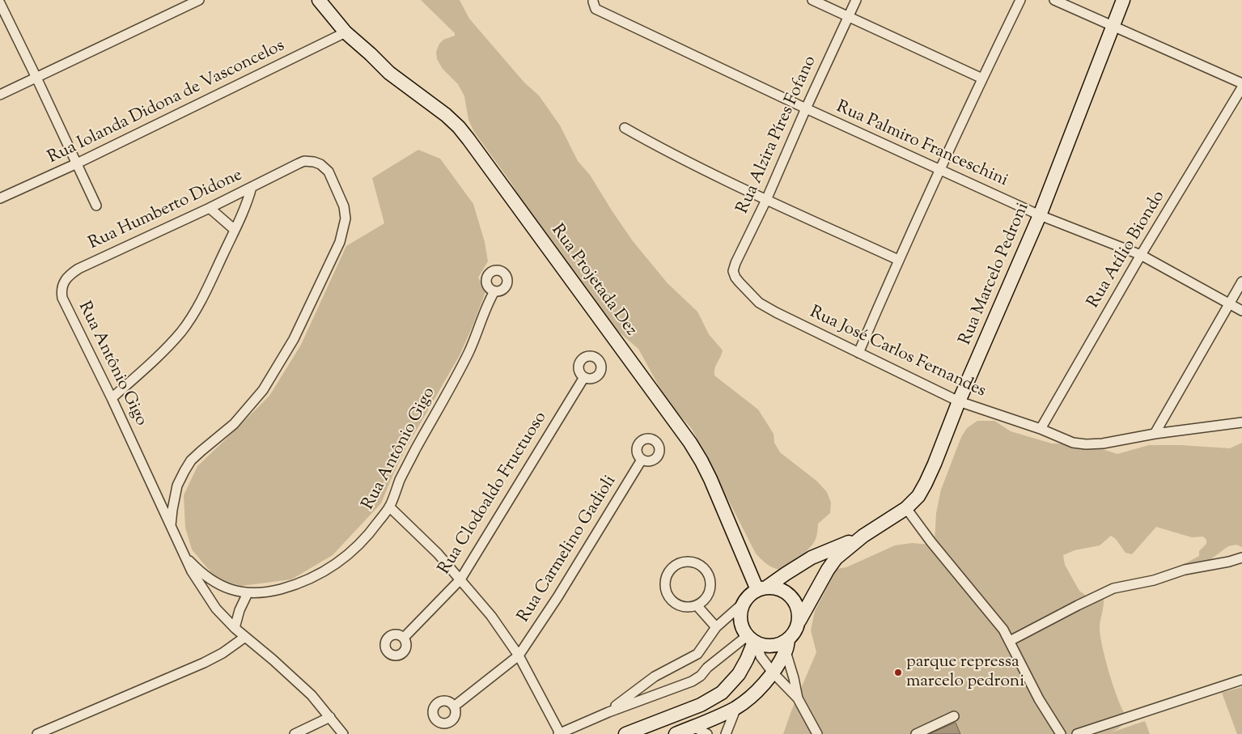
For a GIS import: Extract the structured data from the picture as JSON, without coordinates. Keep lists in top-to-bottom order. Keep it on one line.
{"streets":{"street":["Rua Iolanda Didona de Vasconcelos","Rua Alzira Píres Fofano","Rua Palmiro Franceschini","Rua Humberto Didone","Rua Atílio Biondo","Rua Marcelo Pedroni","Rua Projetada Dez","Rua José Carlos Fernandes","Rua Antônio Gigo","Rua Clodoaldo Fructuoso","Rua Carmelino Gadioli"]},"crossings":[["Rua Iolanda Didona de Vasconcelos","Rua Projetada Dez"],["Rua Alzira Píres Fofano","Rua Palmiro Franceschini"],["Rua Alzira Píres Fofano","Rua José Carlos Fernandes"],["Rua Palmiro Franceschini","Rua Atílio Biondo"],["Rua Palmiro Franceschini","Rua Marcelo Pedroni"],["Rua Humberto Didone","Rua Antônio Gigo"],["Rua Atílio Biondo","Rua José Carlos Fernandes"],["Rua Marcelo Pedroni","Rua Projetada Dez"],["Rua Marcelo Pedroni","Rua José Carlos Fernandes"]],"places":["parque repressa marcelo pedroni"]}
